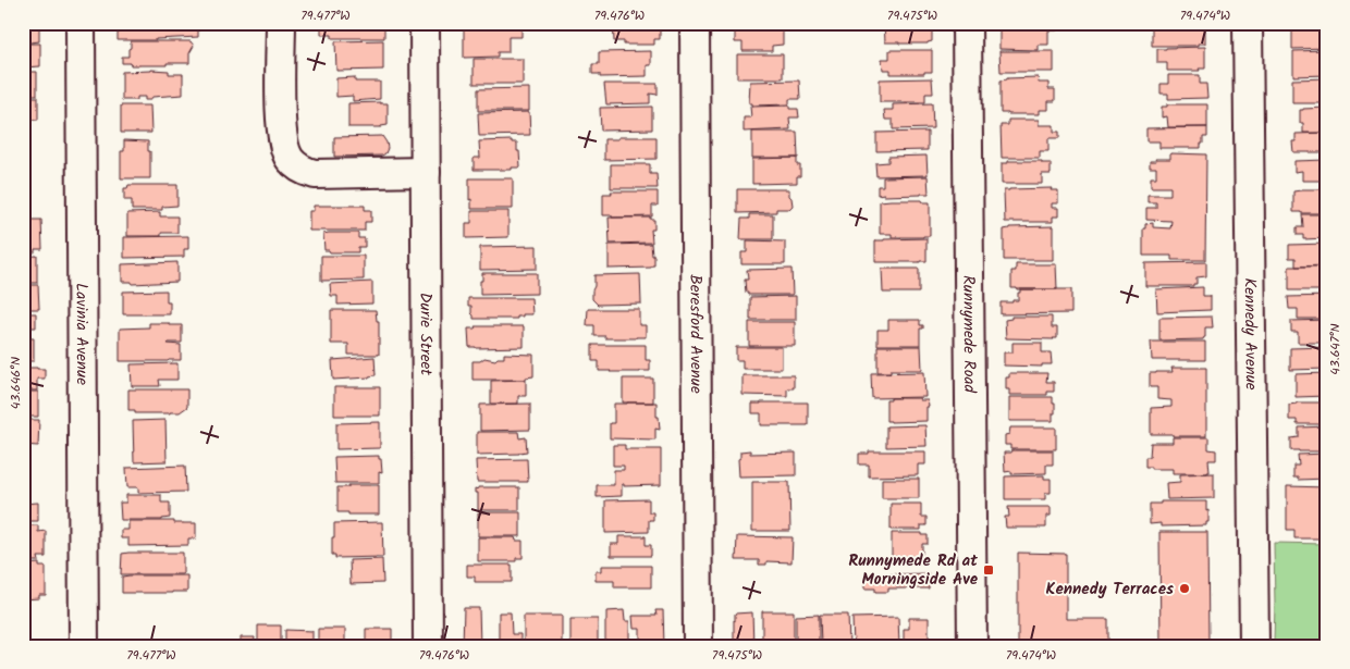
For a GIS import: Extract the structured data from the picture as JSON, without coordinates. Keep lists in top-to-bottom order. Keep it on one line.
{"streets":{"street":["Kennedy Avenue","Lavinia Avenue","Durie Street","Beresford Avenue","Runnymede Road"]},"places":{"transit":["Runnymede Rd at Morningside Ave"],"other":["Kennedy Terraces"]},"coordinates":["79.477°W","79.476°W","79.475°W","79.474°W","43.647°N","43.646°N"]}
